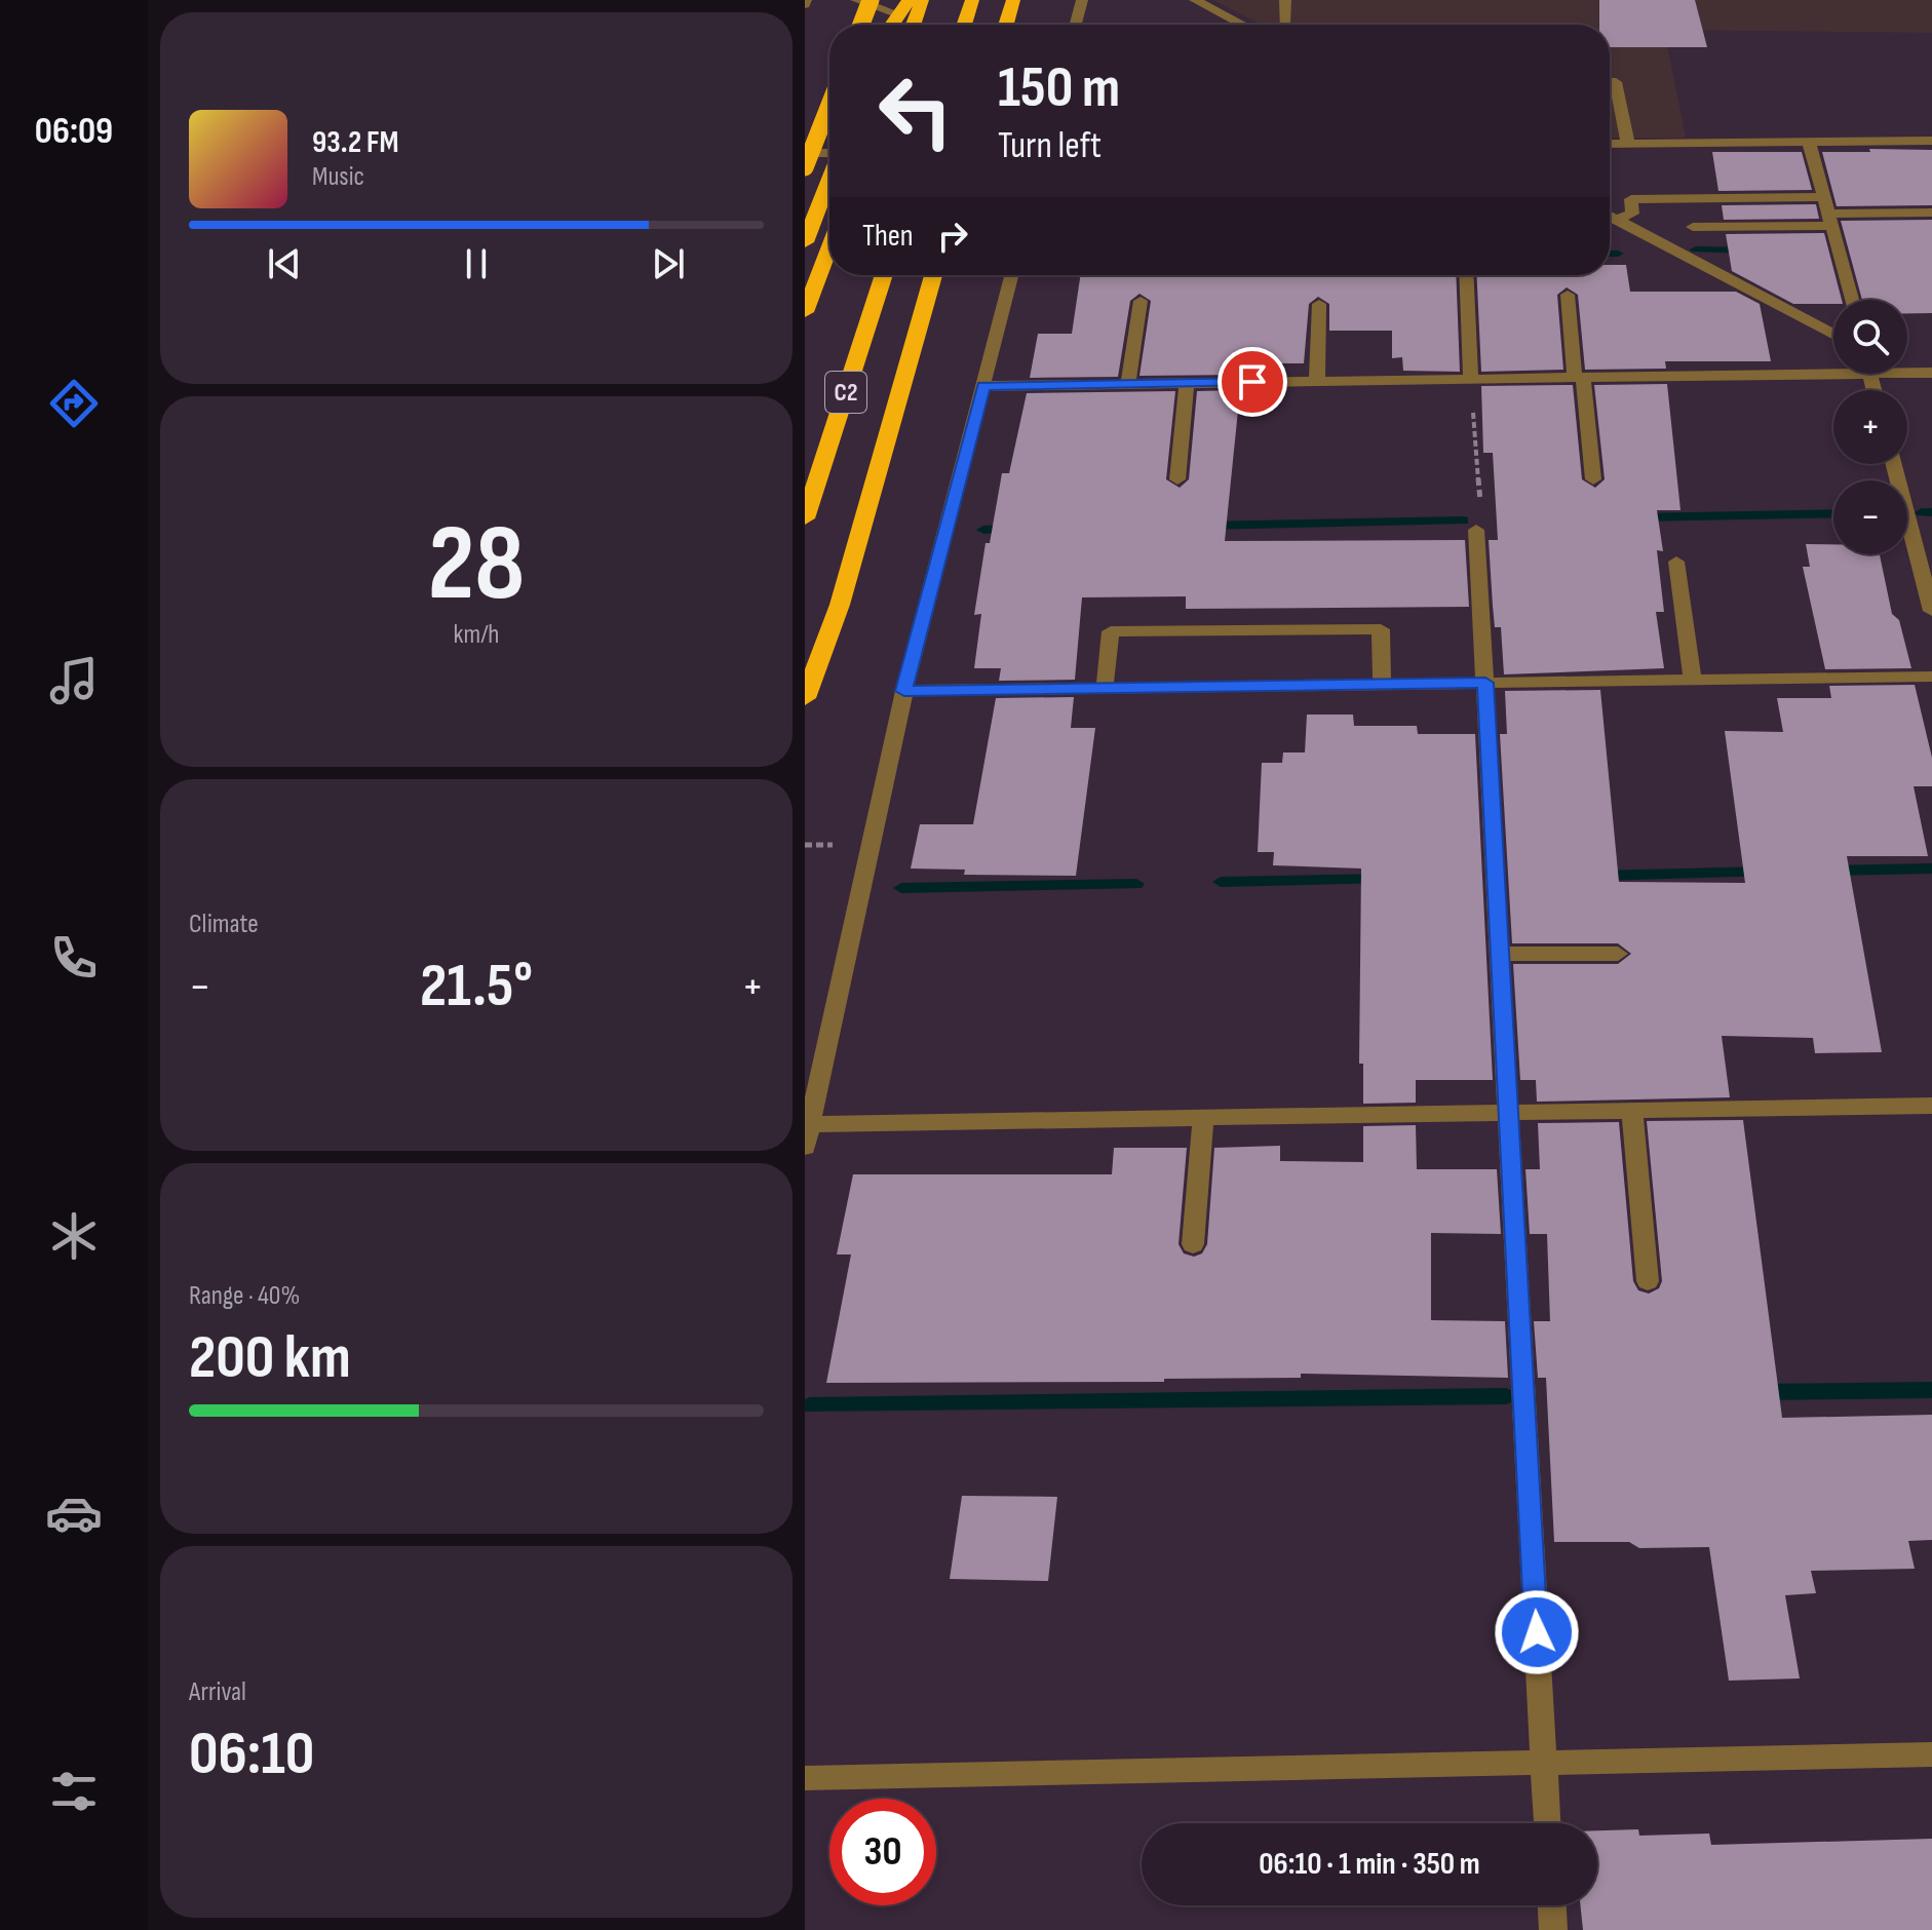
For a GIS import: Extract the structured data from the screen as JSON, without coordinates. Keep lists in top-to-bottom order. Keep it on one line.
{"streets":{"highway":["C2"]},"page":{"tabs":"06:09","turn":["150 m","Turn left"],"song":["93.2 FM","Music"],"then":"Then","map_buttons":["+","−"],"tile":[["28","km/h"],"Climate",["Range · 40%","200 km"],["Arrival","06:10"]],"heat":["−","21.5°","+"],"limit":"30","trip":"06:10 · 1 min · 350 m"}}
